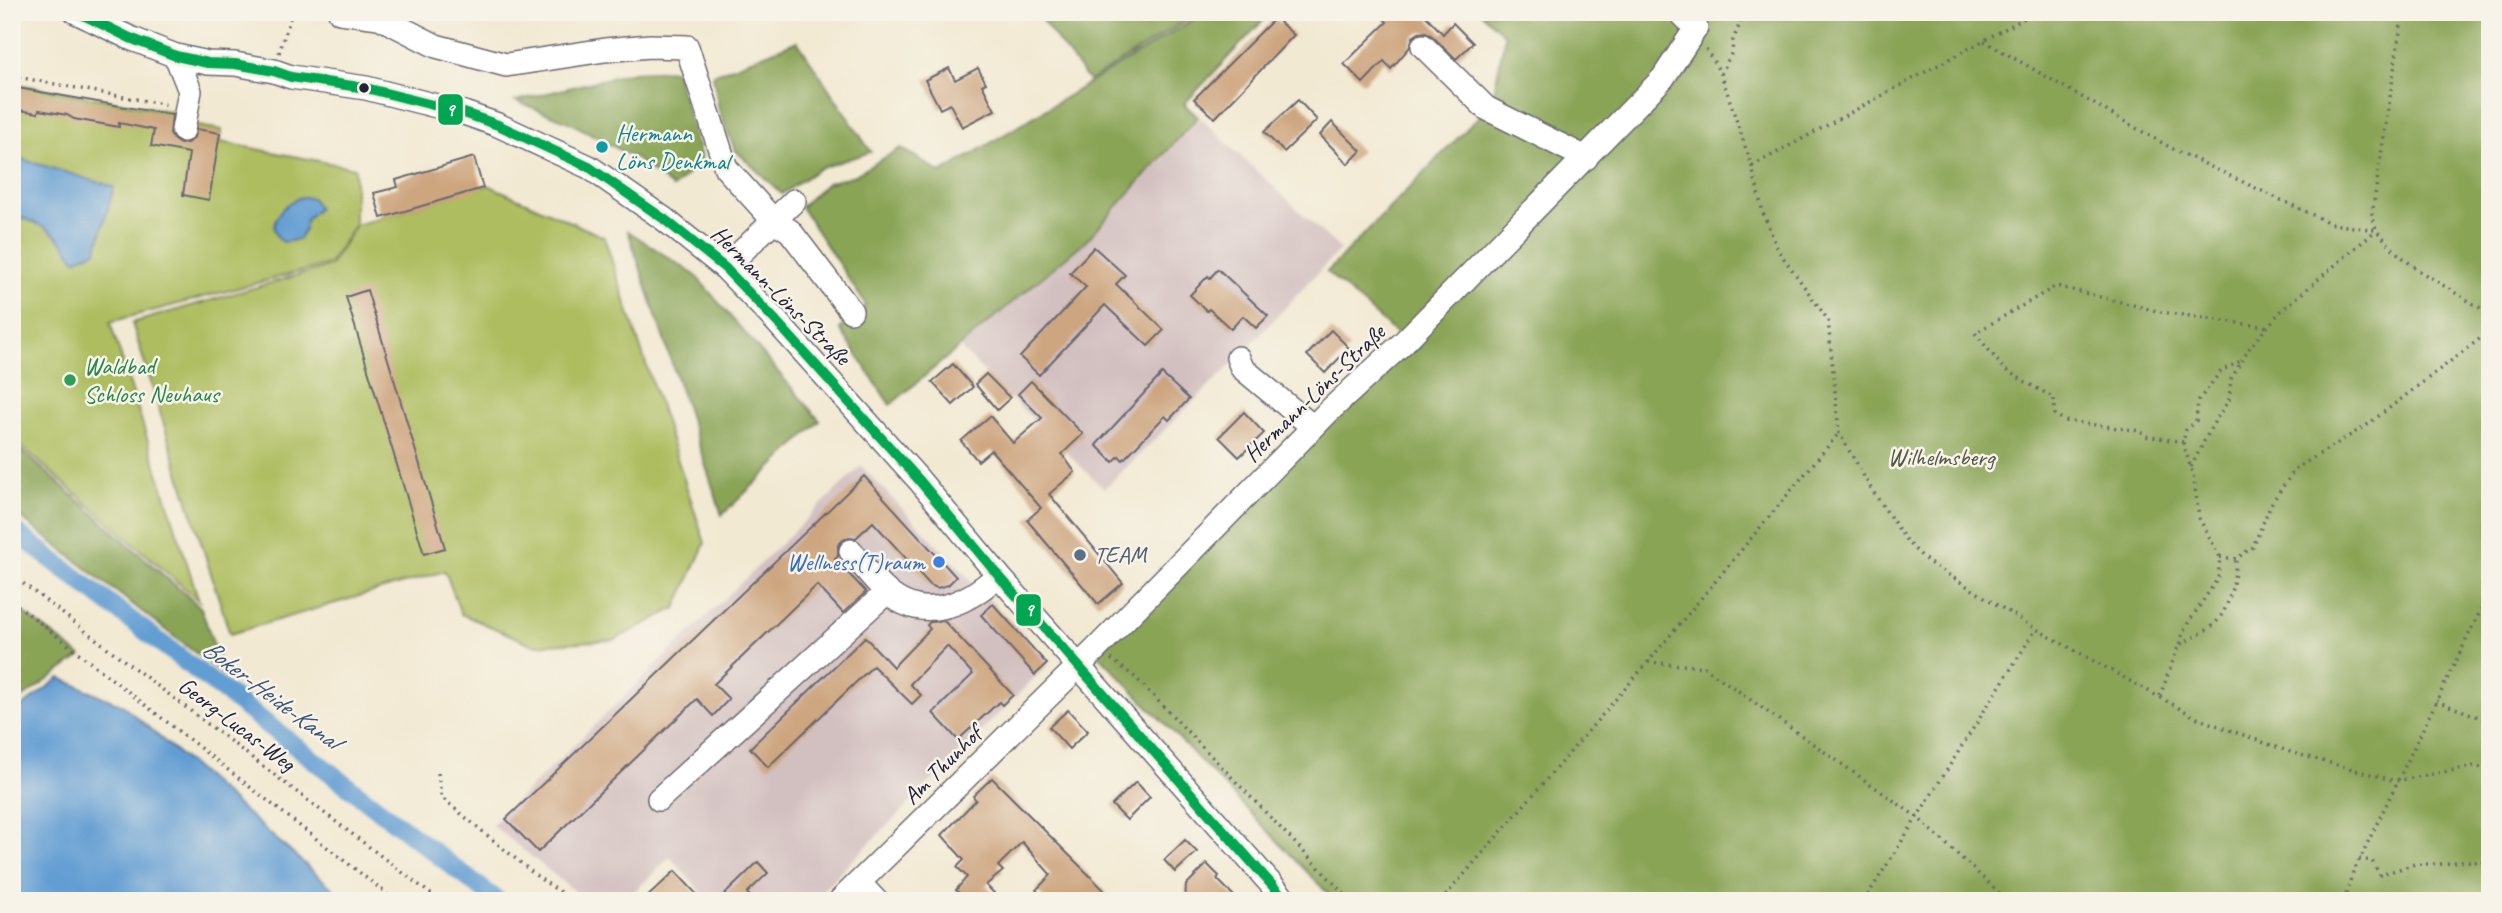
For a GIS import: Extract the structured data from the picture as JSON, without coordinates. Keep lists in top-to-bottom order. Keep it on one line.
{"streets":{"street":["Hermann-Löns-Straße","Am Thunhof"],"path":["Georg-Lucas-Weg"]},"crossings":[["Hermann-Löns-Straße","Am Thunhof"]],"water":["Boker-Heide-Kanal"],"parks":["Wilhelmsberg"],"places":["Hermann Löns Denkmal","Waldbad Schloss Neuhaus","TEAM","Wellness(T)raum"],"lines":["transit line 9"]}
